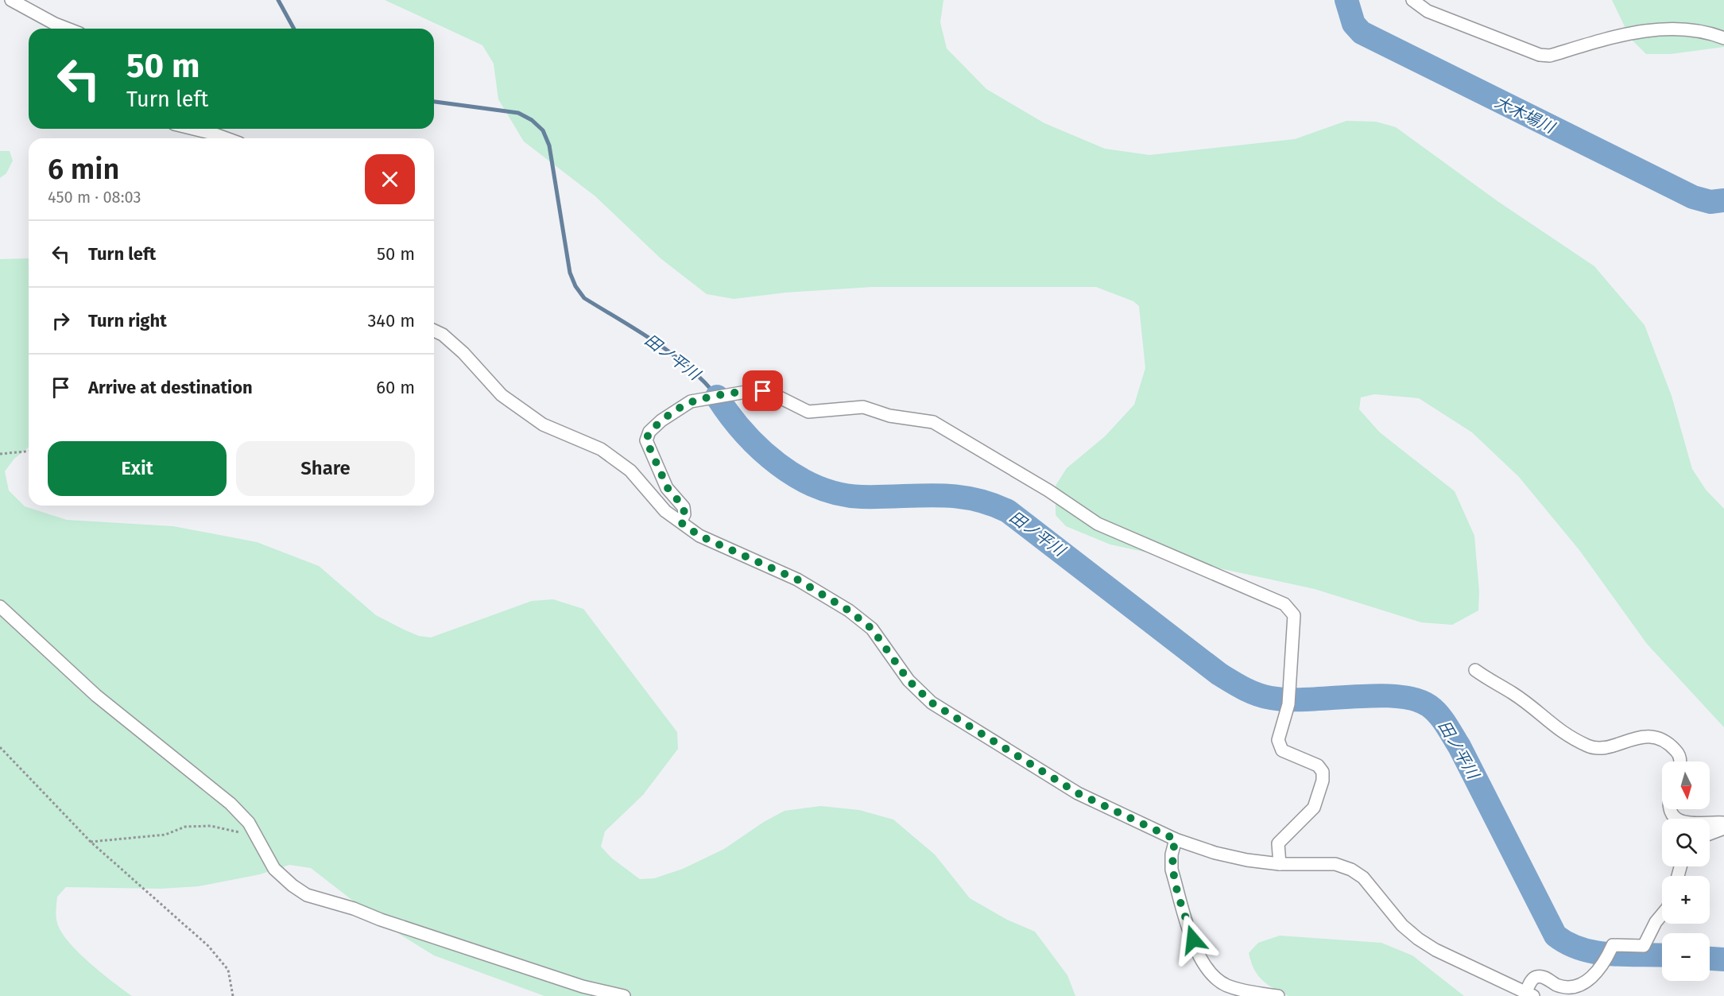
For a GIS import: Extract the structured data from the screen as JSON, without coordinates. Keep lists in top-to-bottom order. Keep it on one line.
{"water":["大木場川","田ノ平川"],"north":"bottom","page":{"turn":["50 m","Turn left"],"heading":["6 min","450 m · 08:03"],"list":[{"name":"Turn left","value":"50 m"},{"name":"Turn right","value":"340 m"},{"name":"Arrive at destination","value":"60 m"}],"buttons":["Exit","Share"],"map_buttons":["+","−"]}}
